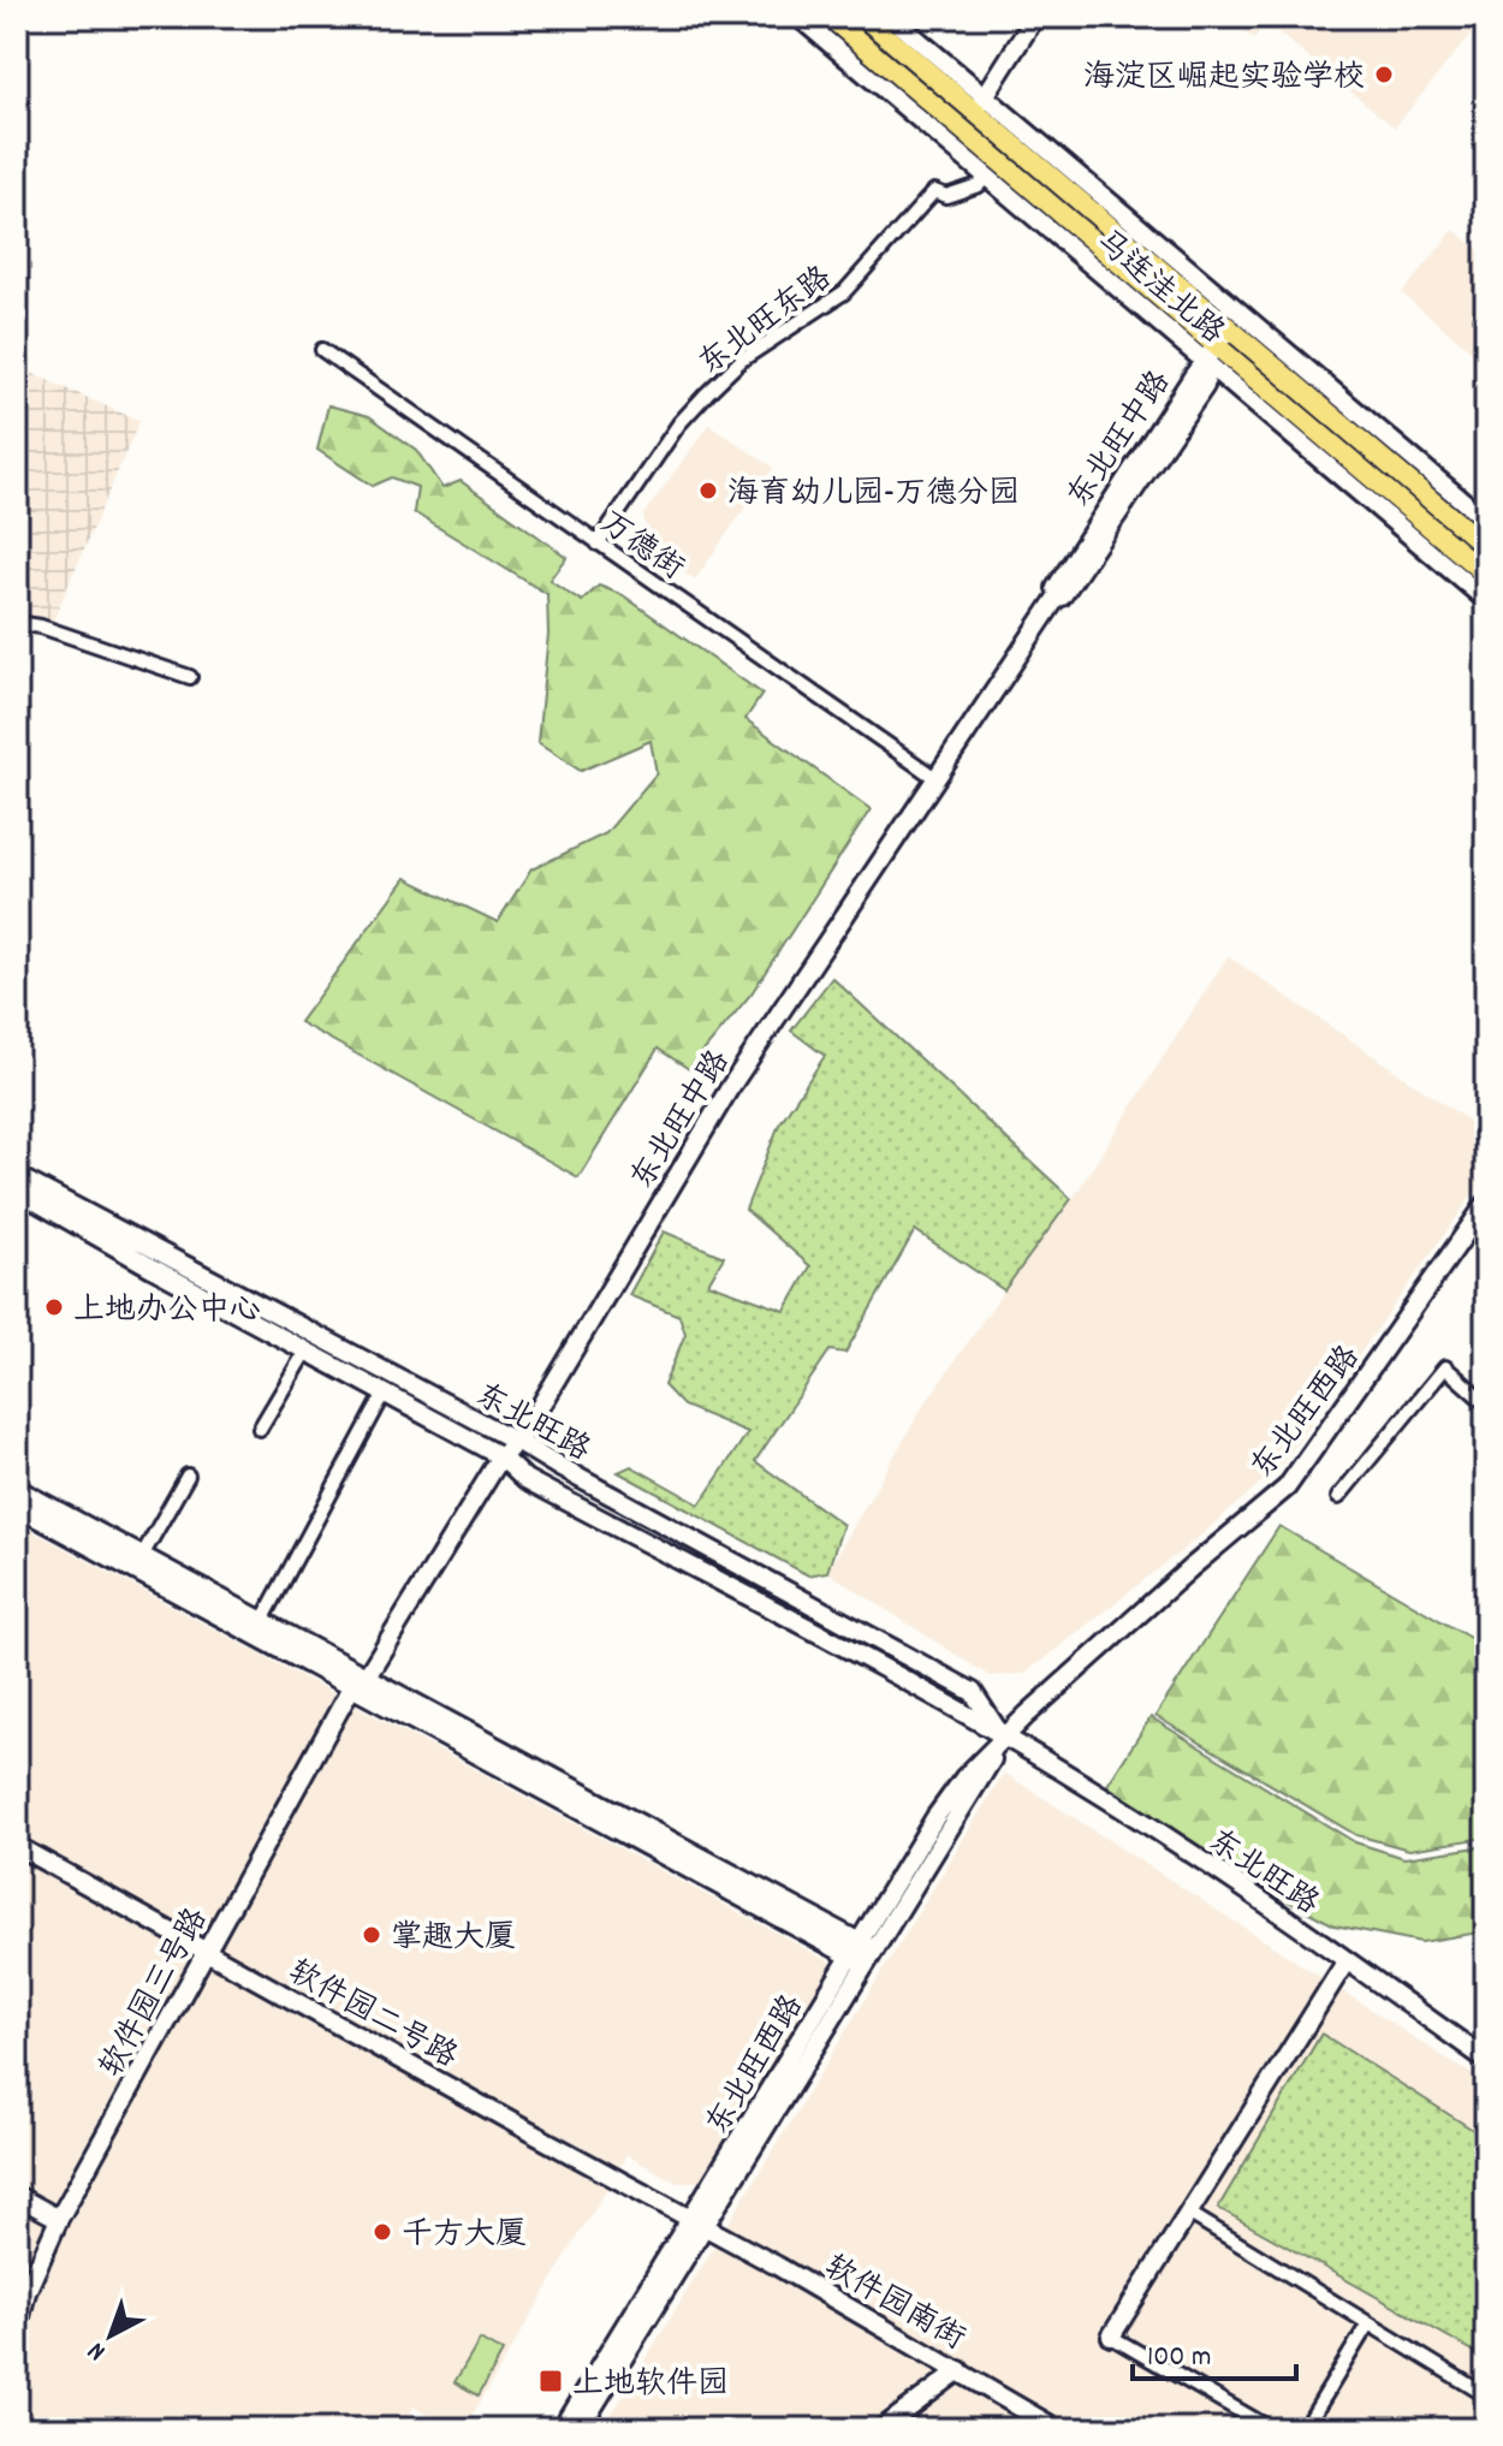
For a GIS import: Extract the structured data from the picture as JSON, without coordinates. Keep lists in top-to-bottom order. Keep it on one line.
{"streets":{"main road":["马连洼北路"],"street":["东北旺东路","东北旺中路","万德街","东北旺西路","东北旺路","软件园三号路","软件园二号路","软件园南街"]},"crossings":[["马连洼北路","东北旺东路"],["马连洼北路","东北旺中路"],["东北旺东路","万德街"],["东北旺中路","万德街"],["东北旺中路","东北旺路"],["东北旺中路","软件园三号路"],["东北旺西路","东北旺路"],["东北旺西路","软件园二号路"],["东北旺西路","软件园南街"],["软件园三号路","软件园二号路"],["软件园二号路","软件园南街"]],"places":{"other":["海淀区崛起实验学校","海育幼儿园-万德分园","上地办公中心","掌趣大厦","千方大厦"],"transit":["上地软件园"]},"scale_bar":"100 m","north":"bottom left"}
